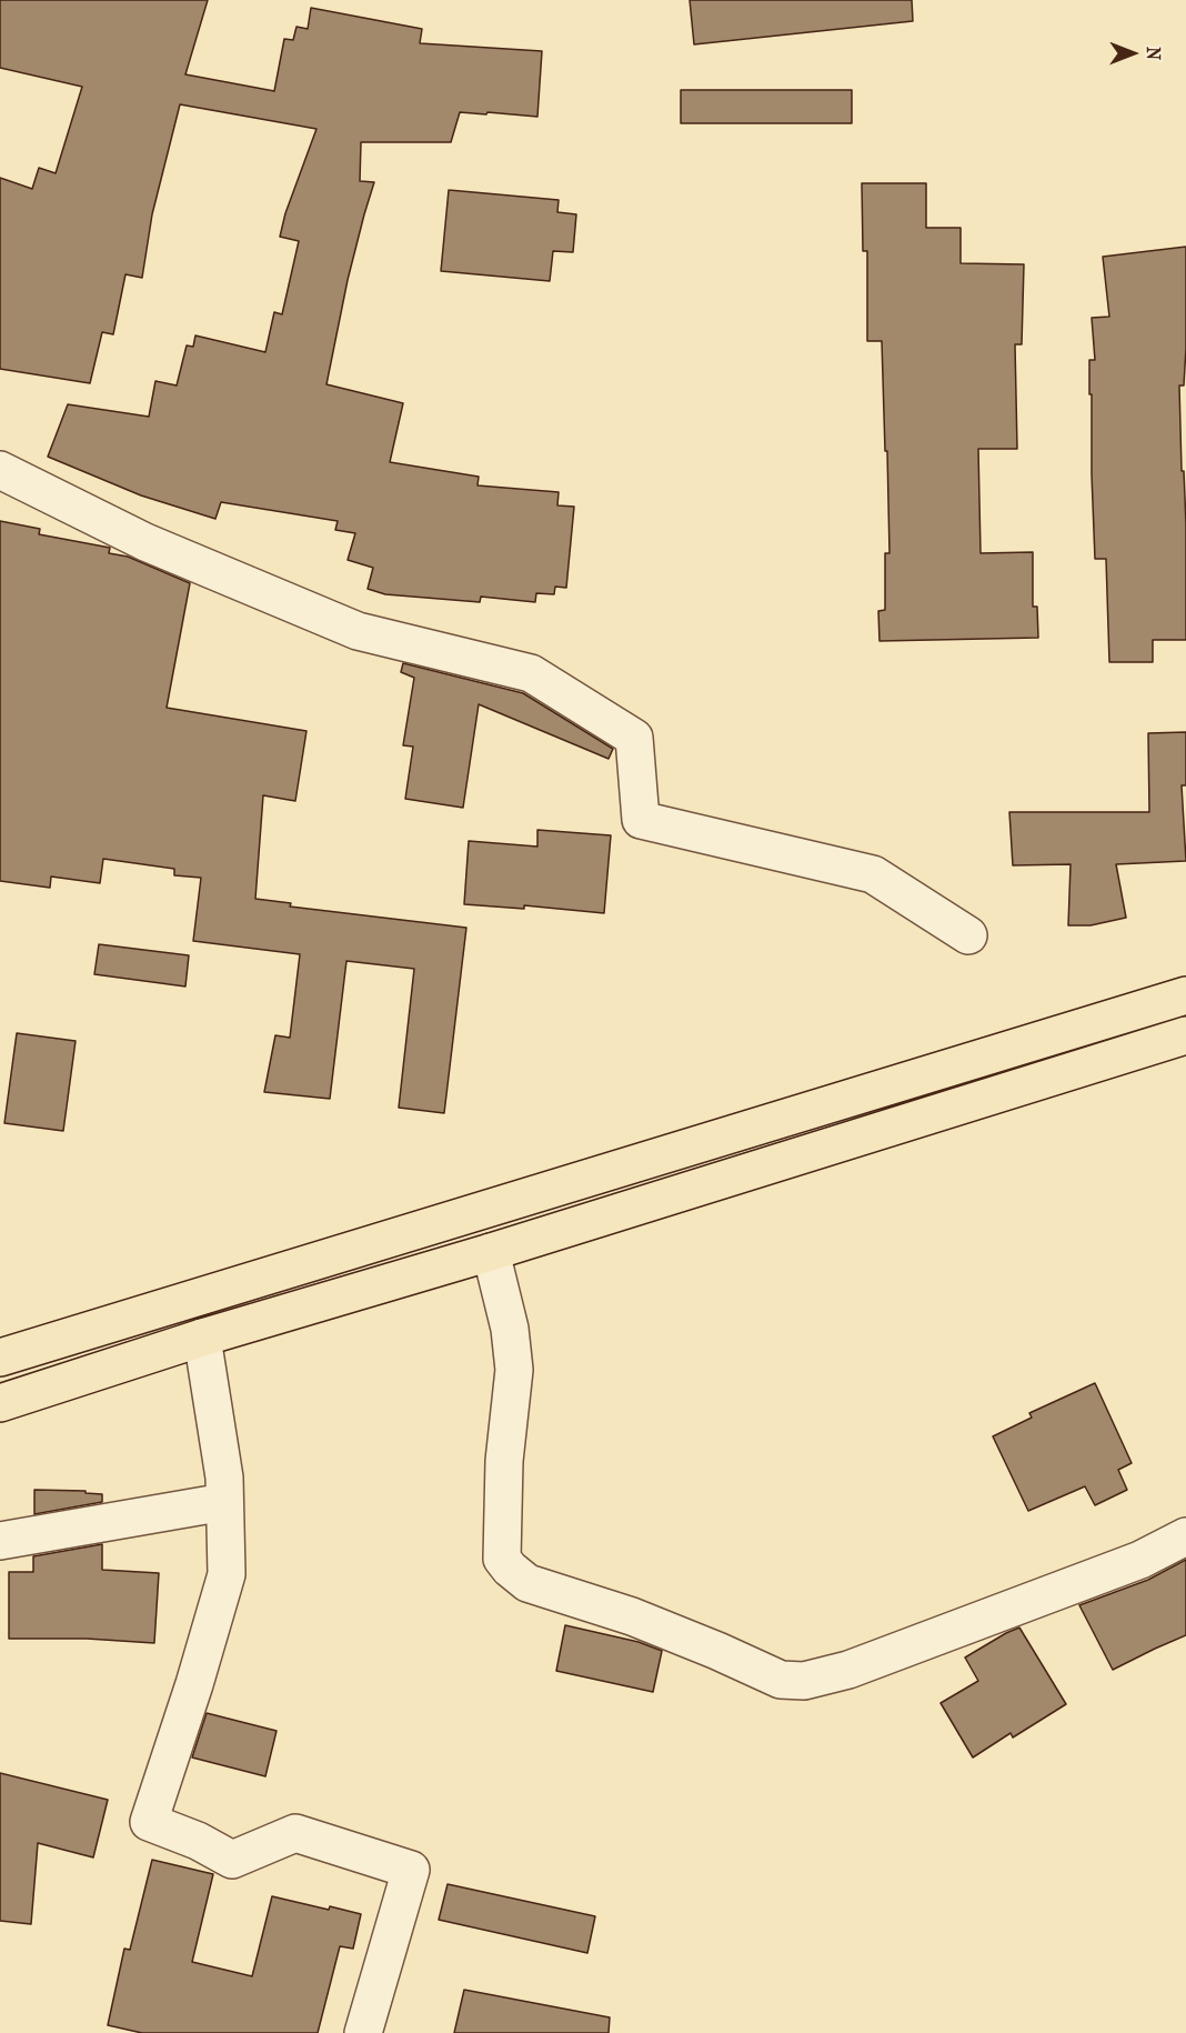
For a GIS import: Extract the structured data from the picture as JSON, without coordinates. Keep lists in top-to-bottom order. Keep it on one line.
{"north":"right"}
